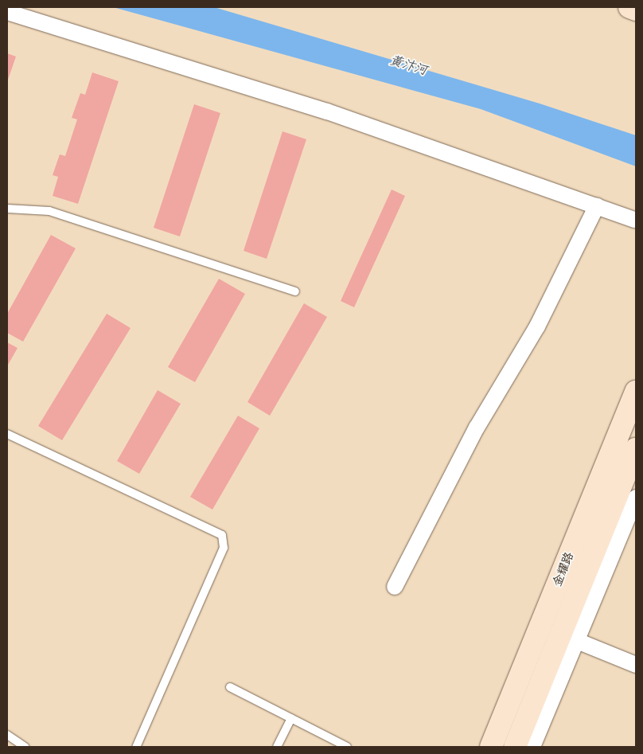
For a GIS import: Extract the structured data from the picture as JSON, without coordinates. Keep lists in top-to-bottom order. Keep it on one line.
{"streets":{"main road":["金耀路"]},"water":["黄汴河"]}
